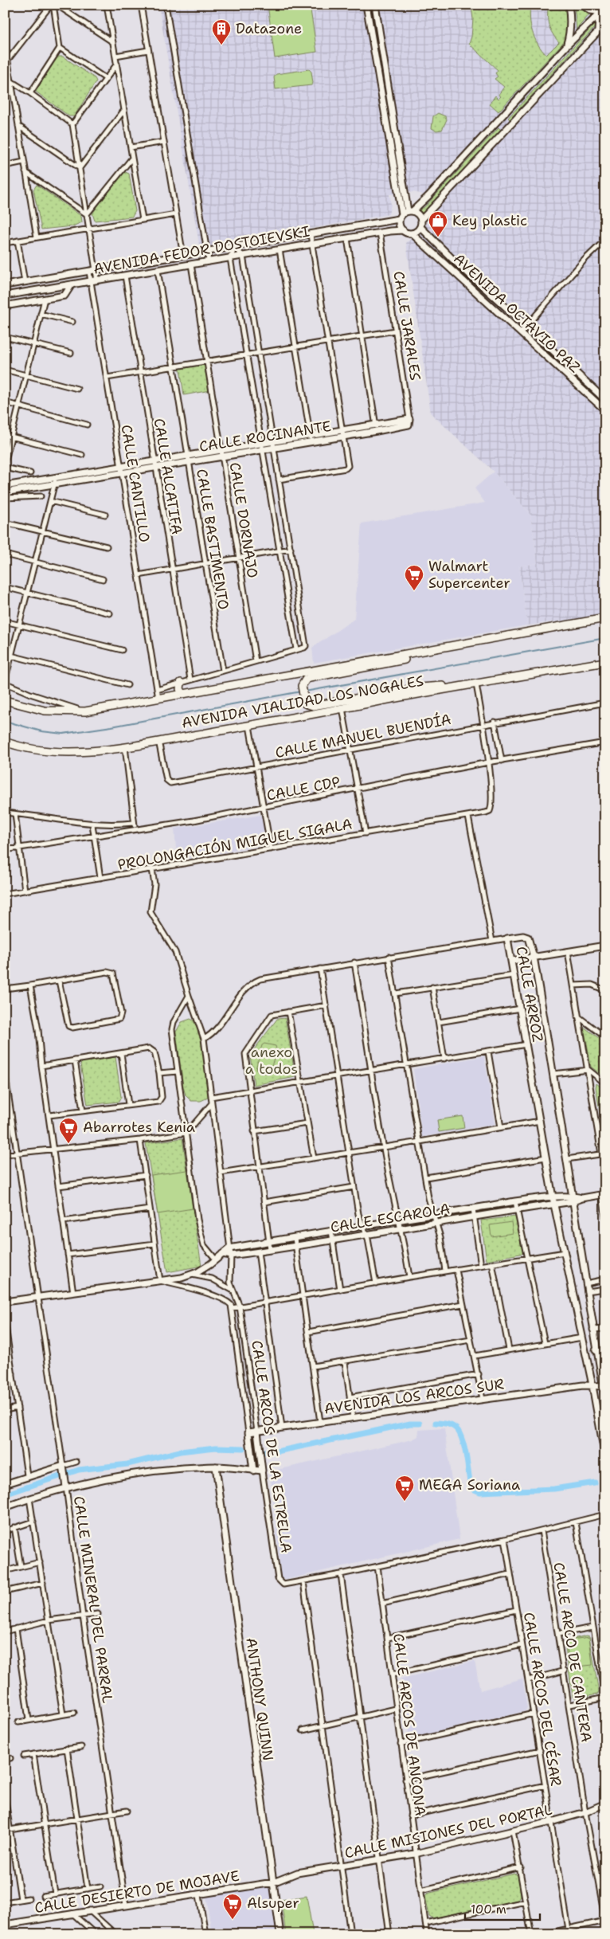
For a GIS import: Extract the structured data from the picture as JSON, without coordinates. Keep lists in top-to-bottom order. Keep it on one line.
{"streets":{"highway":["AVENIDA VIALIDAD LOS NOGALES"],"street":["AVENIDA FEDOR DOSTOIEVSKI","AVENIDA OCTAVIO PAZ","CALLE JARALES","CALLE ROCINANTE","CALLE ALCATIFA","CALLE CANTILLO","CALLE DORNAJO","CALLE BASTIMENTO","CALLE MANUEL BUENDÍA","CALLE CDP","PROLONGACIÓN MIGUEL SIGALA","CALLE ARROZ","CALLE ESCAROLA","AVENIDA LOS ARCOS SUR","CALLE ARCOS DE LA ESTRELLA","CALLE MINERAL DEL PARRAL","CALLE ARCO DE CANTERA","ANTHONY QUINN","CALLE ARCOS DEL CÉSAR","CALLE ARCOS DE ANCONA","CALLE MISIONES DEL PORTAL","CALLE DESIERTO DE MOJAVE"]},"crossings":[["AVENIDA FEDOR DOSTOIEVSKI","AVENIDA OCTAVIO PAZ"],["AVENIDA FEDOR DOSTOIEVSKI","CALLE JARALES"],["AVENIDA FEDOR DOSTOIEVSKI","CALLE ALCATIFA"],["AVENIDA FEDOR DOSTOIEVSKI","CALLE CANTILLO"],["AVENIDA FEDOR DOSTOIEVSKI","CALLE DORNAJO"],["AVENIDA FEDOR DOSTOIEVSKI","CALLE BASTIMENTO"],["CALLE JARALES","CALLE ROCINANTE"],["CALLE ROCINANTE","CALLE ALCATIFA"],["CALLE ROCINANTE","CALLE CANTILLO"],["CALLE ROCINANTE","CALLE DORNAJO"],["CALLE ROCINANTE","CALLE BASTIMENTO"],["CALLE CANTILLO","AVENIDA VIALIDAD LOS NOGALES"],["AVENIDA VIALIDAD LOS NOGALES","CALLE MANUEL BUENDÍA"],["CALLE CDP","PROLONGACIÓN MIGUEL SIGALA"],["PROLONGACIÓN MIGUEL SIGALA","CALLE ARCOS DE LA ESTRELLA"],["CALLE ARROZ","CALLE ESCAROLA"],["CALLE ARROZ","AVENIDA LOS ARCOS SUR"],["CALLE ESCAROLA","CALLE ARCOS DE LA ESTRELLA"],["AVENIDA LOS ARCOS SUR","CALLE ARCOS DE LA ESTRELLA"],["CALLE MINERAL DEL PARRAL","CALLE DESIERTO DE MOJAVE"],["CALLE ARCO DE CANTERA","CALLE MISIONES DEL PORTAL"],["ANTHONY QUINN","CALLE MISIONES DEL PORTAL"],["ANTHONY QUINN","CALLE DESIERTO DE MOJAVE"],["CALLE ARCOS DEL CÉSAR","CALLE MISIONES DEL PORTAL"],["CALLE ARCOS DE ANCONA","CALLE MISIONES DEL PORTAL"],["CALLE MISIONES DEL PORTAL","CALLE DESIERTO DE MOJAVE"]],"parks":["anexo a todos"],"places":{"building":["Datazone"],"shop":["Key plastic"],"supermarket":["Walmart Supercenter","Abarrotes Kenia","MEGA Soriana","Alsuper"]},"scale_bar":"100 m"}
